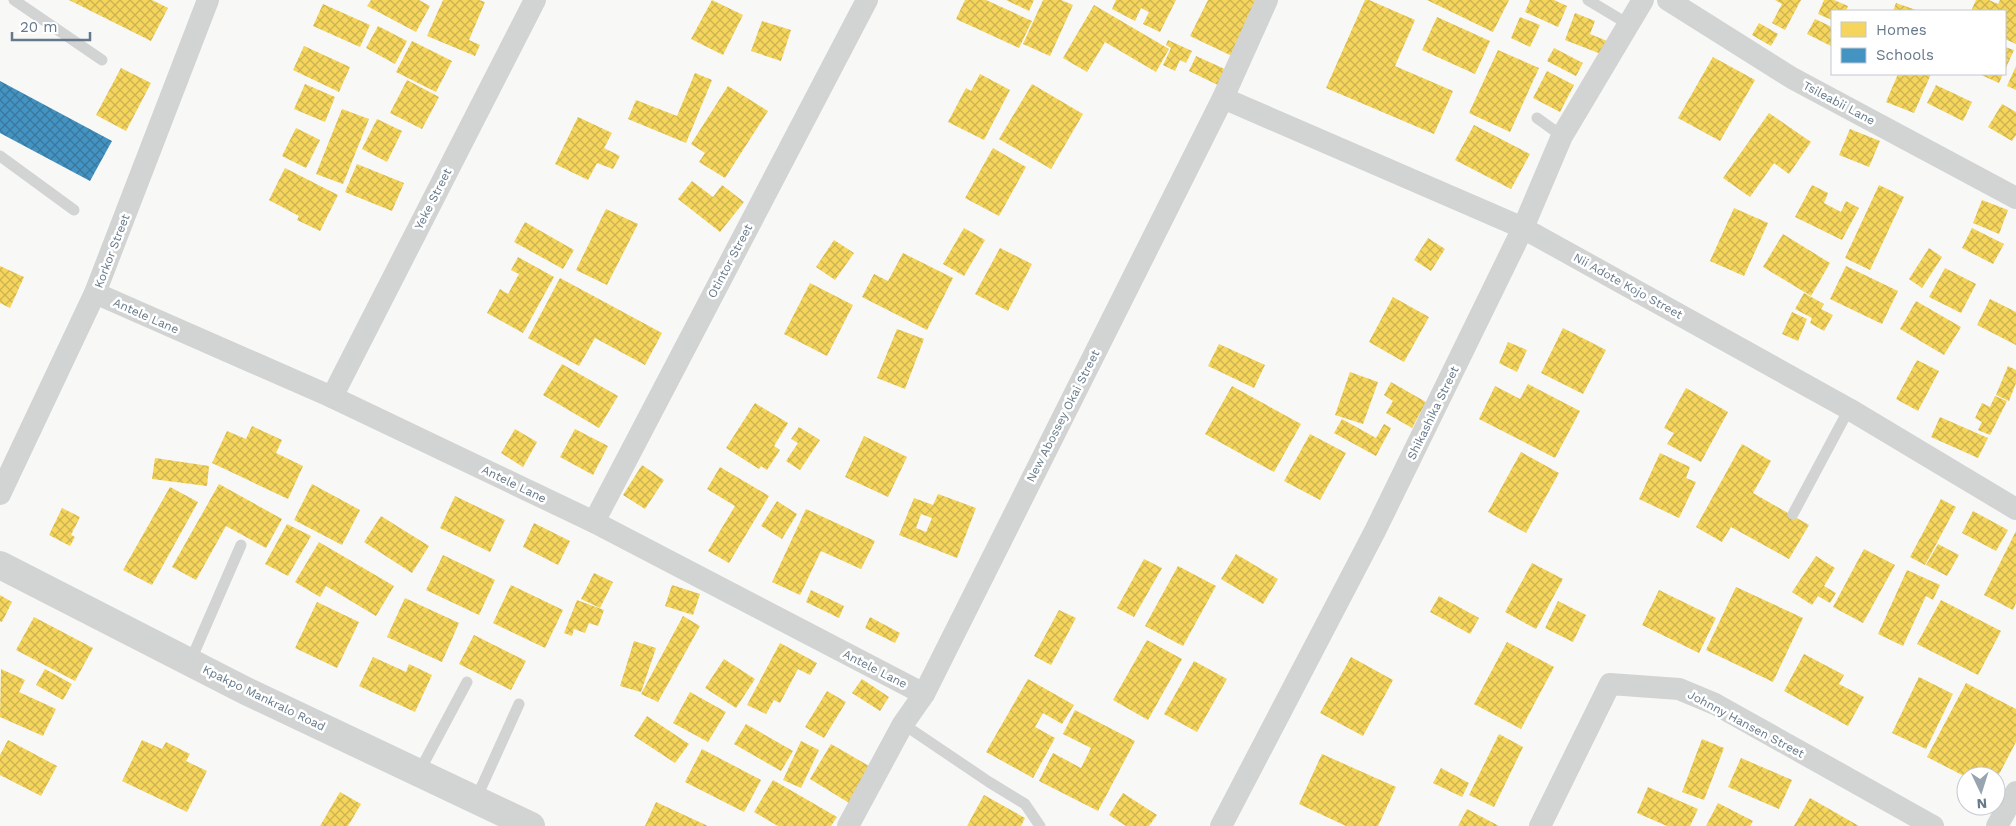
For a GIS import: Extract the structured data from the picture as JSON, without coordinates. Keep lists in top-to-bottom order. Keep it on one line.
{"streets":{"street":["Tsileabii Lane","Yeke Street","Korkor Street","Otintor Street","Nii Adote Kojo Street","Antele Lane","Shikashika Street","New Abossey Okai Street","Kpakpo Mankralo Road","Johnny Hansen Street"]},"crossings":[["Yeke Street","Antele Lane"],["Korkor Street","Antele Lane"],["Otintor Street","Antele Lane"],["Nii Adote Kojo Street","Shikashika Street"],["Nii Adote Kojo Street","New Abossey Okai Street"],["Antele Lane","New Abossey Okai Street"]],"legend":["Homes","Schools"],"scale_bar":"20 m","north":"bottom"}
